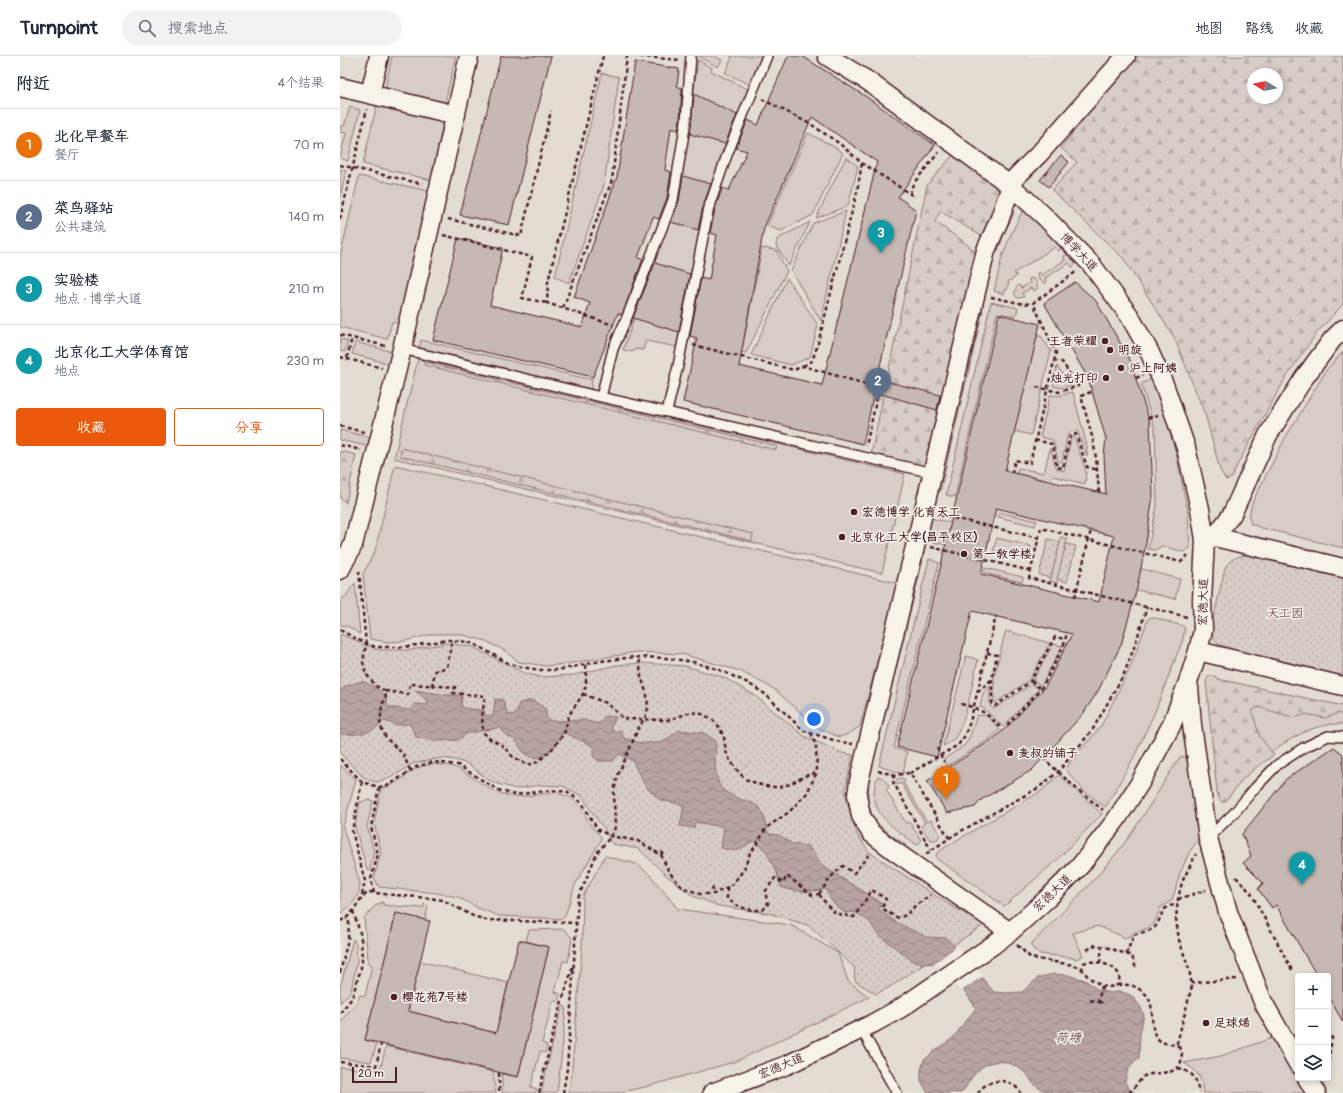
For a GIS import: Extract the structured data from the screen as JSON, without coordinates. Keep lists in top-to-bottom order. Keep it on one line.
{"streets":{"street":["博学大道","宏德大道"]},"crossings":[["博学大道","宏德大道"]],"water":["荷塘"],"parks":["天工园"],"places":["王者荣耀","明旋","沪上阿姨","烛光打印","宏德博学 化育天工","北京化工大学(昌平校区)","第一教学楼","麦叔的铺子","樱花苑7号楼","足球烯"],"scale_bar":"20 m","north":"left","page":{"header":"Turnpoint","search":"搜索地点","nav":["地图","路线","收藏"],"heading":["附近","4个结果"],"list":[{"mark":"1","name":"北化早餐车","note":"餐厅","value":"70 m"},{"mark":"2","name":"菜鸟驿站","note":"公共建筑","value":"140 m"},{"mark":"3","name":"实验楼","note":"地点 · 博学大道","value":"210 m"},{"mark":"4","name":"北京化工大学体育馆","note":"地点","value":"230 m"}],"pins":["3","2","1","4"],"buttons":["收藏","分享"],"map_buttons":["+","−"],"scale":"20 m"}}
